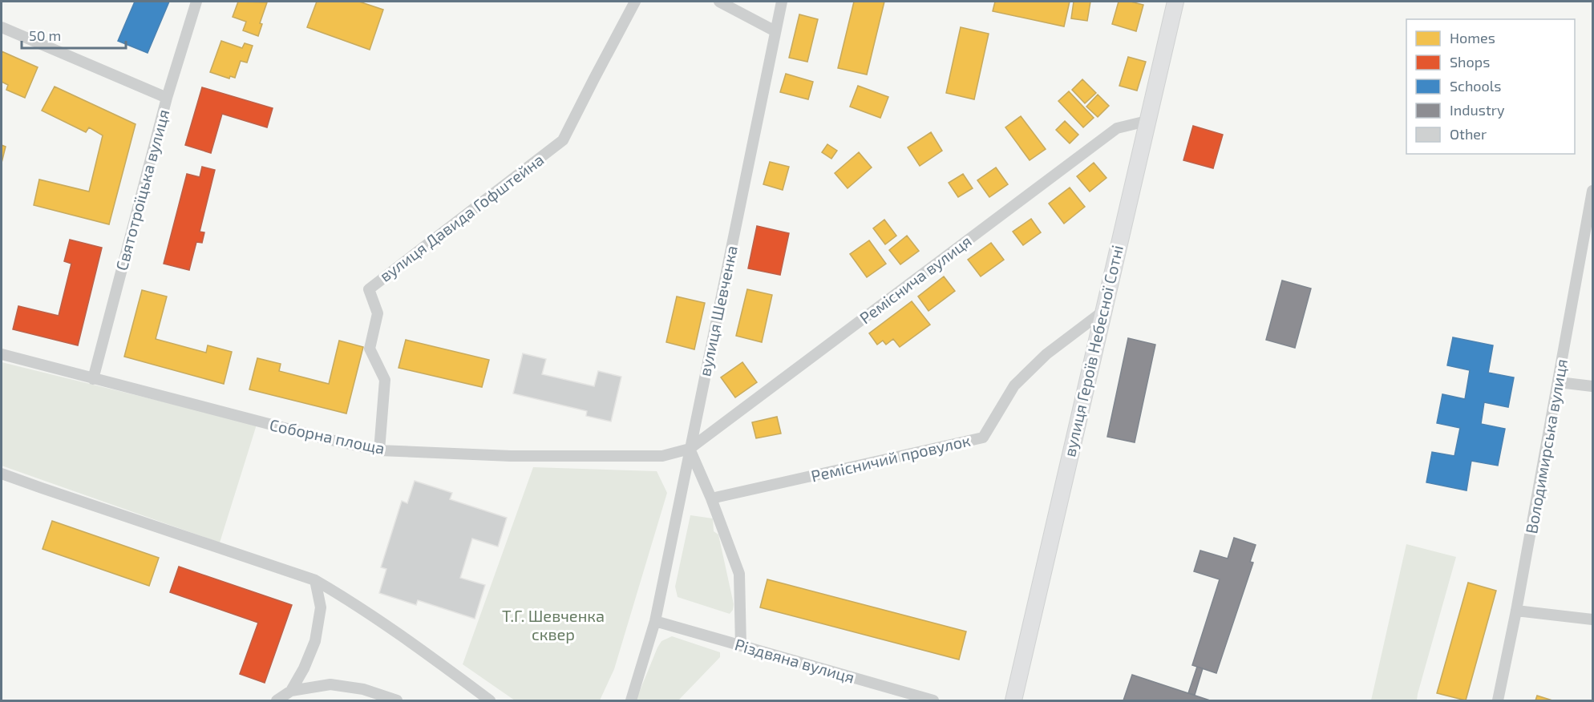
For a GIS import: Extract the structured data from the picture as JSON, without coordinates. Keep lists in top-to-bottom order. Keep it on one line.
{"streets":{"street":["Святотроїцька вулиця","вулиця Давида Гофштейна","Реміснича вулиця","вулиця Шевченка","вулиця Героїв Небесної Сотні","Соборна площа","Володимирська вулиця","Ремісничий провулок","Різдвяна вулиця"]},"crossings":[["Святотроїцька вулиця","Соборна площа"],["вулиця Давида Гофштейна","Соборна площа"],["Реміснича вулиця","вулиця Шевченка"],["Реміснича вулиця","вулиця Героїв Небесної Сотні"],["Реміснича вулиця","Соборна площа"],["вулиця Шевченка","Соборна площа"],["вулиця Шевченка","Різдвяна вулиця"],["вулиця Героїв Небесної Сотні","Ремісничий провулок"]],"parks":["Т.Г. Шевченка сквер"],"legend":["Homes","Shops","Schools","Industry","Other"],"scale_bar":"50 m"}
